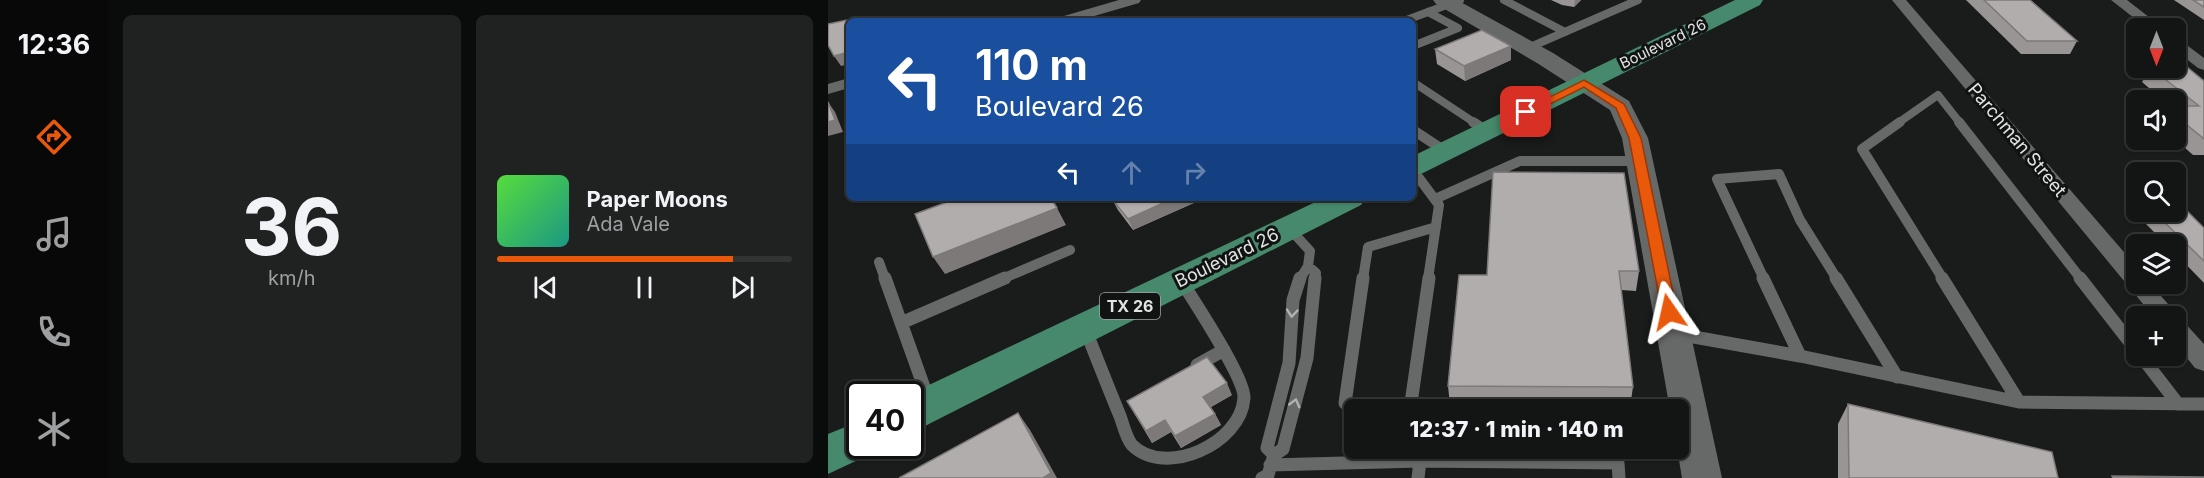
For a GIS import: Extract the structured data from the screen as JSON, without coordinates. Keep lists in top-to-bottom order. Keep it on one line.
{"streets":{"main road":["Boulevard 26","TX 26"],"street":["Parchman Street"]},"north":"bottom","page":{"tabs":"12:36","tile":["36","km/h"],"map_buttons":"+","turn":["110 m","Boulevard 26"],"song":["Paper Moons","Ada Vale"],"limit":"40","trip":"12:37 · 1 min · 140 m"}}
